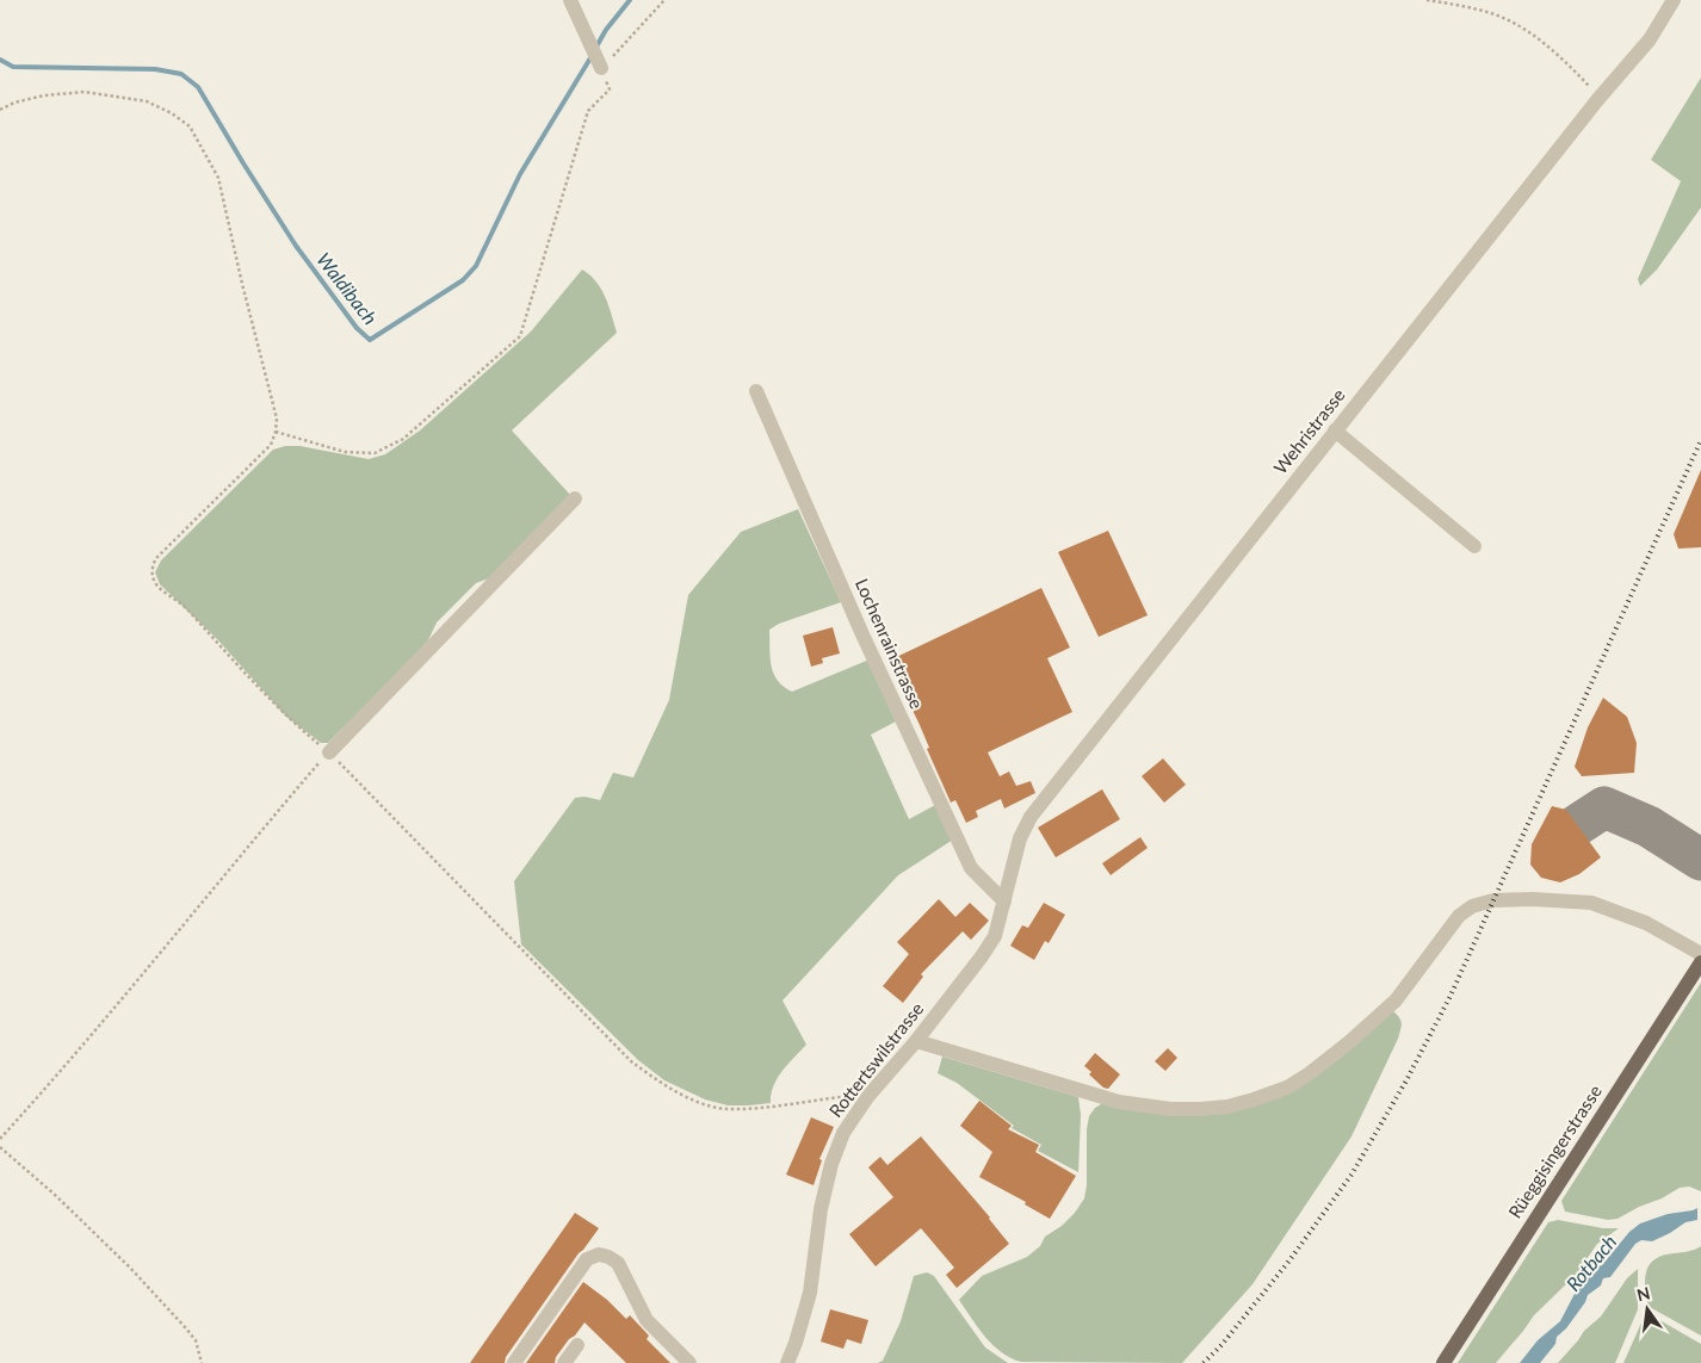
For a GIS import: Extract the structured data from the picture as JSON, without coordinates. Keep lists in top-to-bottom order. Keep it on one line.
{"streets":{"main road":["Rüeggisingerstrasse"],"street":["Wehristrasse","Lochenrainstrasse","Rottertswilstrasse"]},"crossings":[["Wehristrasse","Lochenrainstrasse"],["Wehristrasse","Rottertswilstrasse"],["Lochenrainstrasse","Rottertswilstrasse"]],"water":["Waldibach","Rotbach"],"north":"top"}
